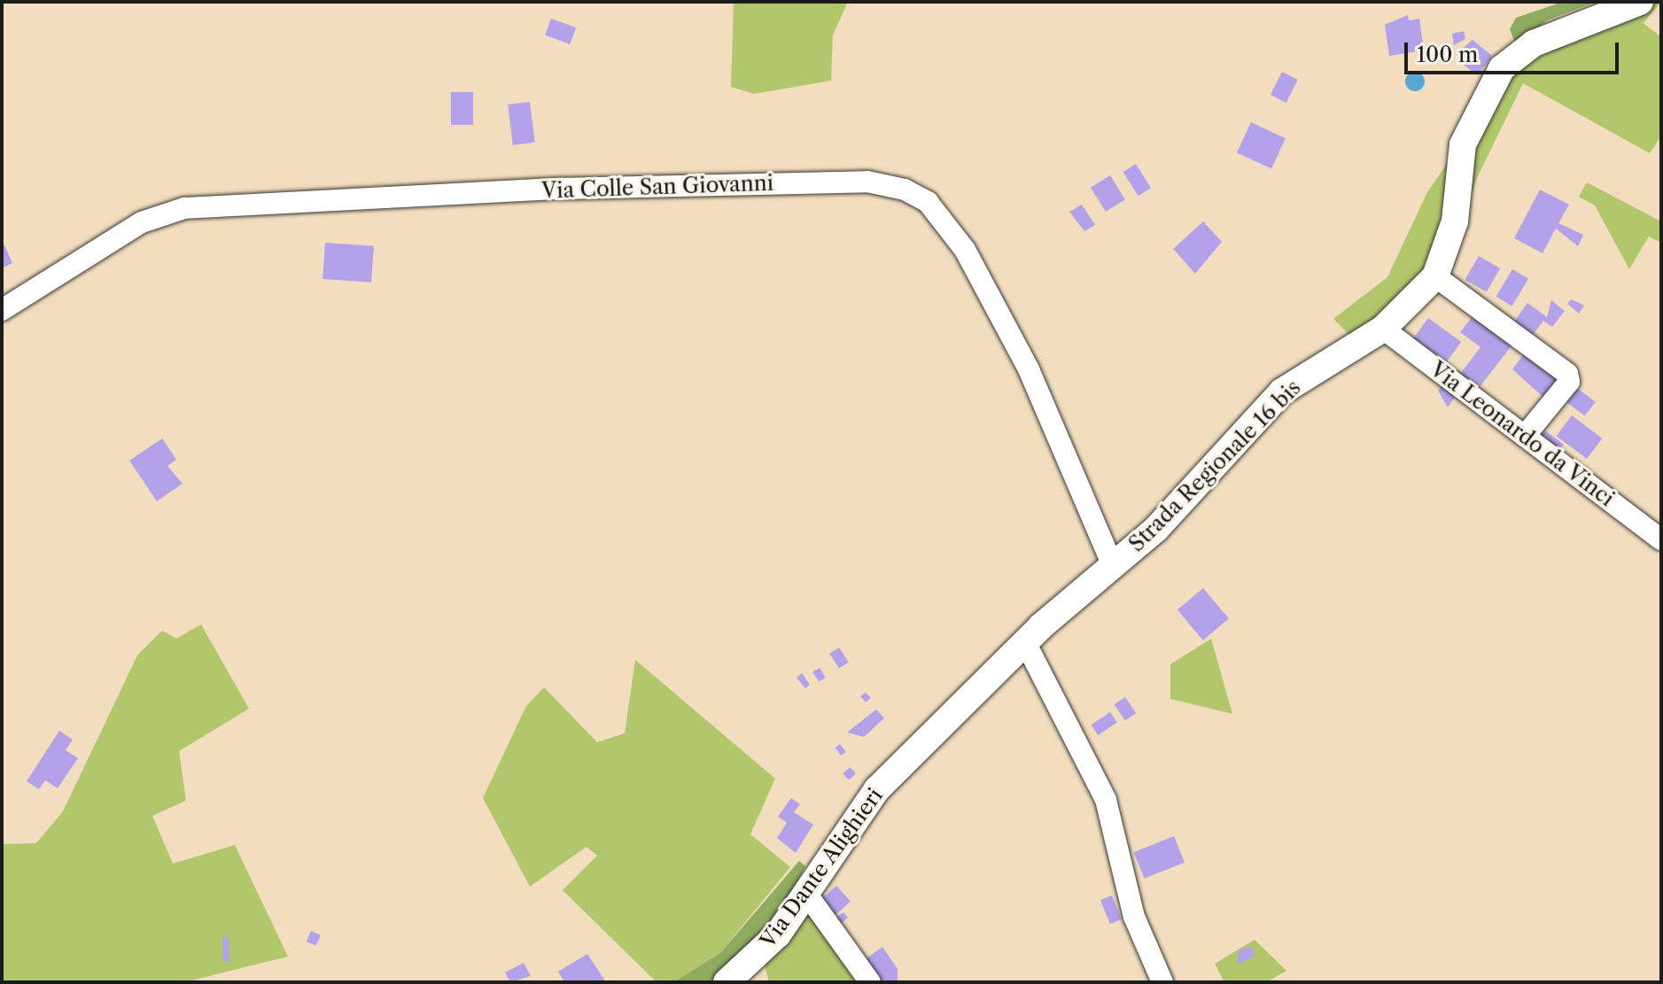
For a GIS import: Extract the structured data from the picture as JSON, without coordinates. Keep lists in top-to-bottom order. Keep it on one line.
{"streets":{"main road":["Strada Regionale 16 bis","Via Dante Alighieri"],"street":["Via Colle San Giovanni","Via Leonardo da Vinci"]},"crossings":[["Via Colle San Giovanni","Strada Regionale 16 bis"],["Via Leonardo da Vinci","Strada Regionale 16 bis"],["Strada Regionale 16 bis","Via Dante Alighieri"]],"scale_bar":"100 m"}
